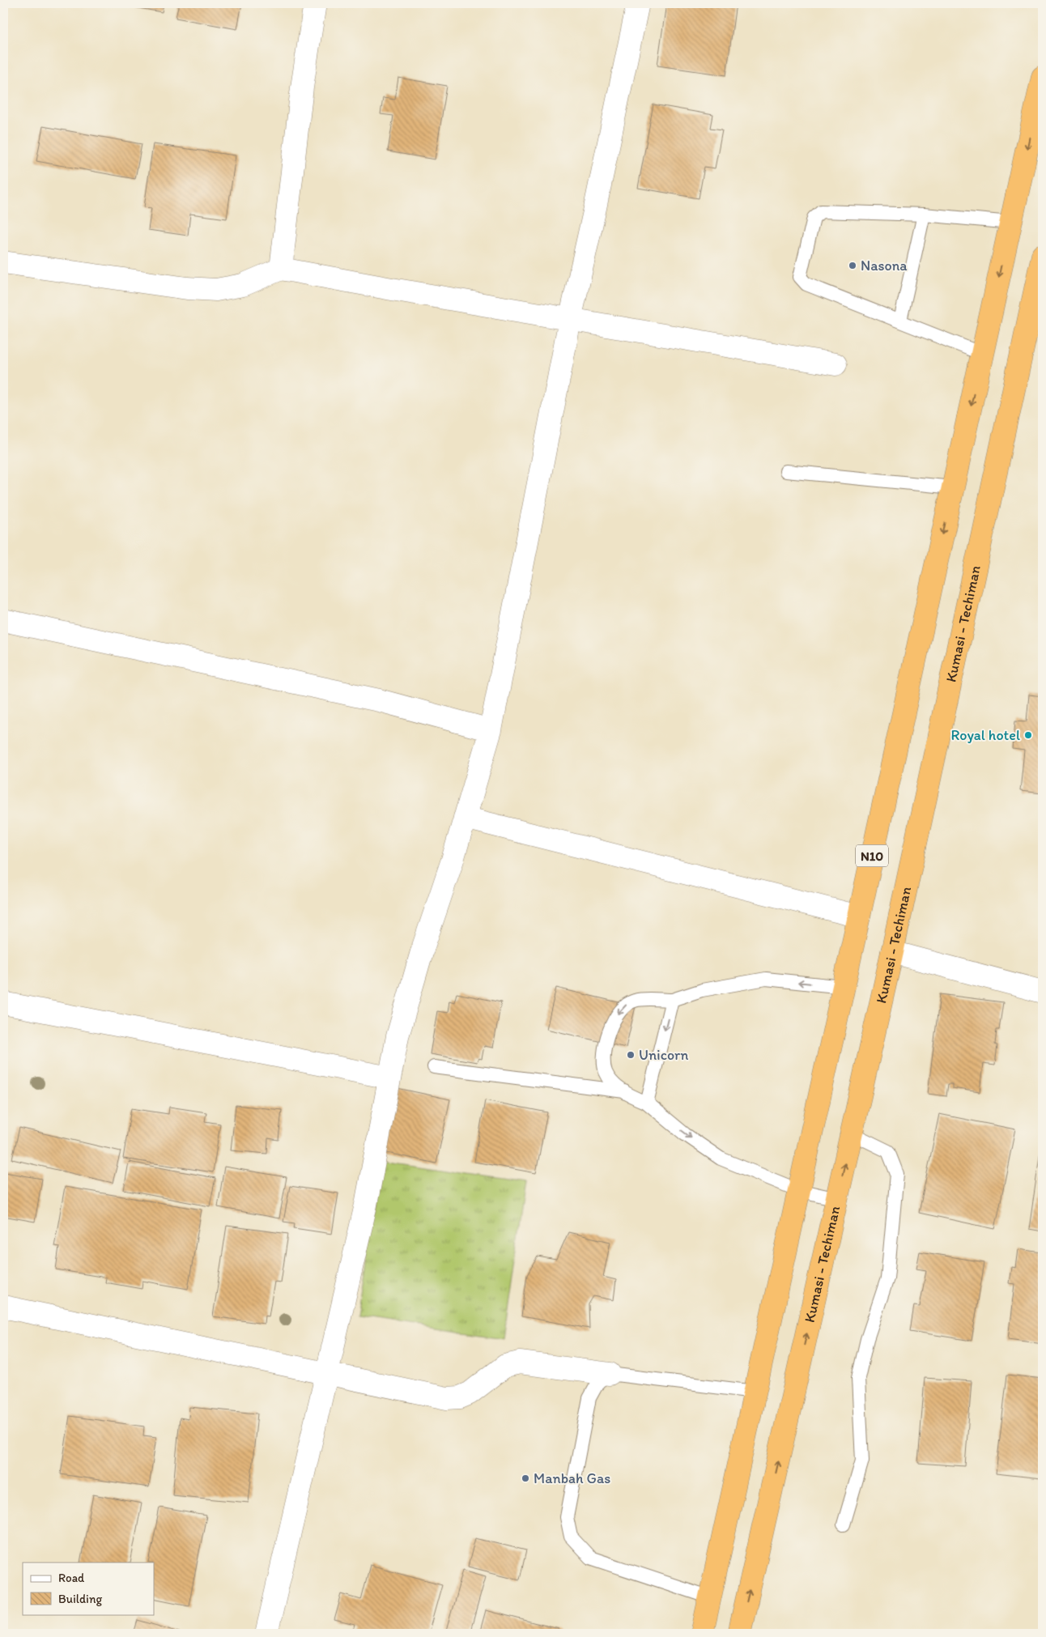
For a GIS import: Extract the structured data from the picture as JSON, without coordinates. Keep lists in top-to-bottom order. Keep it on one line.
{"streets":{"highway":["Kumasi - Techiman","N10"]},"places":["Nasona","Royal hotel","Unicorn","Manbah Gas"],"legend":["Road","Building"]}
